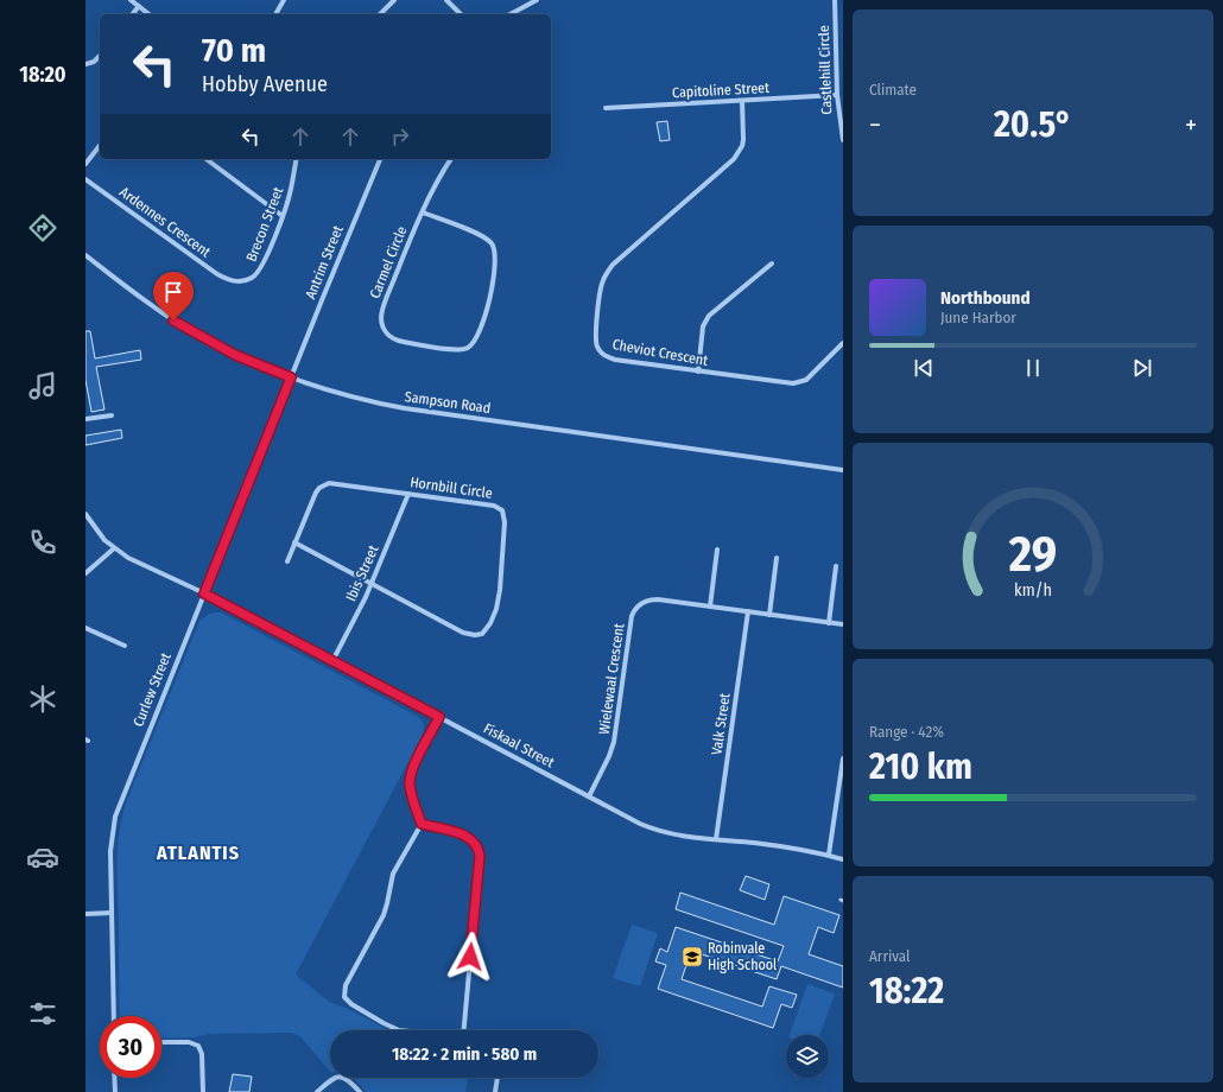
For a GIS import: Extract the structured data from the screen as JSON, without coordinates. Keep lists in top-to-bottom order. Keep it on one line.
{"streets":{"street":["Castlehill Circle","Capitoline Street","Ardennes Crescent","Brecon Street","Antrim Street","Carmel Circle","Cheviot Crescent","Sampson Road","Hornbill Circle","Ibis Street","Wielewaal Crescent","Curlew Street","Valk Street","Fiskaal Street"]},"crossings":[["Castlehill Circle","Capitoline Street"],["Capitoline Street","Cheviot Crescent"],["Ardennes Crescent","Brecon Street"],["Antrim Street","Sampson Road"],["Antrim Street","Curlew Street"],["Sampson Road","Curlew Street"],["Hornbill Circle","Ibis Street"],["Ibis Street","Fiskaal Street"],["Wielewaal Crescent","Valk Street"],["Wielewaal Crescent","Fiskaal Street"],["Curlew Street","Fiskaal Street"],["Valk Street","Fiskaal Street"]],"districts":["ATLANTIS"],"places":{"school or university":["Robinvale High School"]},"page":{"tabs":"18:20","tile":["Climate",["Range · 42%","210 km"],["Arrival","18:22"]],"turn":["70 m","Hobby Avenue"],"heat":["−","20.5°","+"],"song":["Northbound","June Harbor"],"limit":"30","trip":"18:22 · 2 min · 580 m","gauge":["29","km/h"]}}
